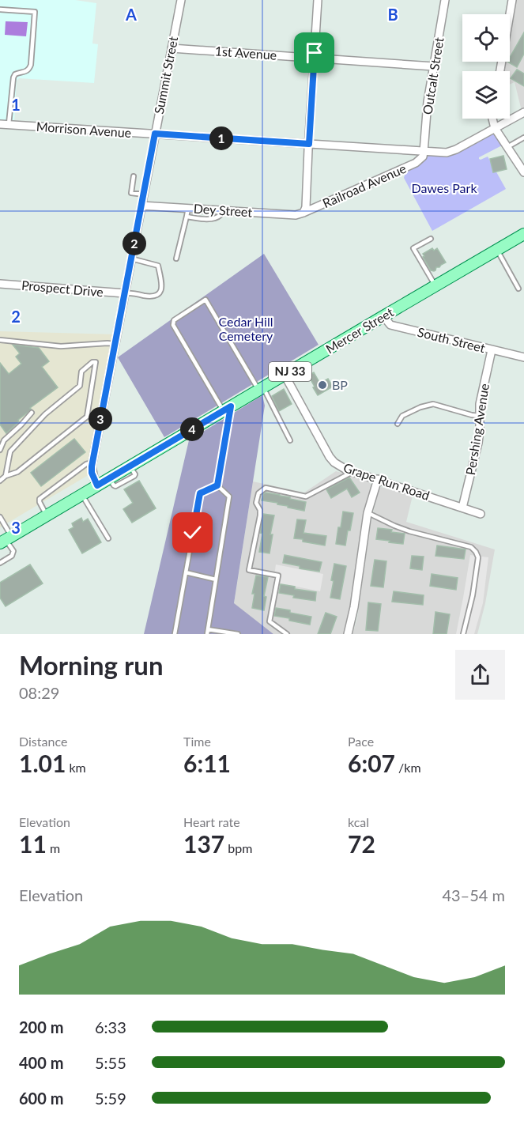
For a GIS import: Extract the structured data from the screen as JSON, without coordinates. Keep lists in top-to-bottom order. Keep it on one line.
{"streets":{"main road":["Mercer Street","NJ 33"],"street":["1st Avenue","Summit Street","Outcalt Street","Morrison Avenue","Railroad Avenue","Dey Street","Prospect Drive","South Street","Pershing Avenue","Grape Run Road"]},"crossings":[["1st Avenue","Summit Street"],["1st Avenue","Outcalt Street"],["Summit Street","Morrison Avenue"],["Summit Street","Dey Street"],["Summit Street","Prospect Drive"],["Summit Street","Mercer Street"],["Outcalt Street","Morrison Avenue"],["Outcalt Street","Railroad Avenue"],["Morrison Avenue","Railroad Avenue"],["Railroad Avenue","Dey Street"],["Mercer Street","South Street"],["Mercer Street","Grape Run Road"],["South Street","Pershing Avenue"],["Pershing Avenue","Grape Run Road"]],"parks":["Dawes Park","Cedar Hill Cemetery"],"places":["BP"],"page":{"pins":["1","2","3","4"],"heading":["Morning run","08:29"],"stats":[["Distance","1.01 km"],["Time","6:11"],["Pace","6:07 /km"],["Elevation","11 m"],["Heart rate","137 bpm"],["kcal","72"]],"chart":["Elevation","43–54 m"],"list":[{"name":"200 m","note":"6:33"},{"name":"400 m","note":"5:55"},{"name":"600 m","note":"5:59"}]},"grid":{"columns":["A","B"],"rows":["1","2","3"]}}
